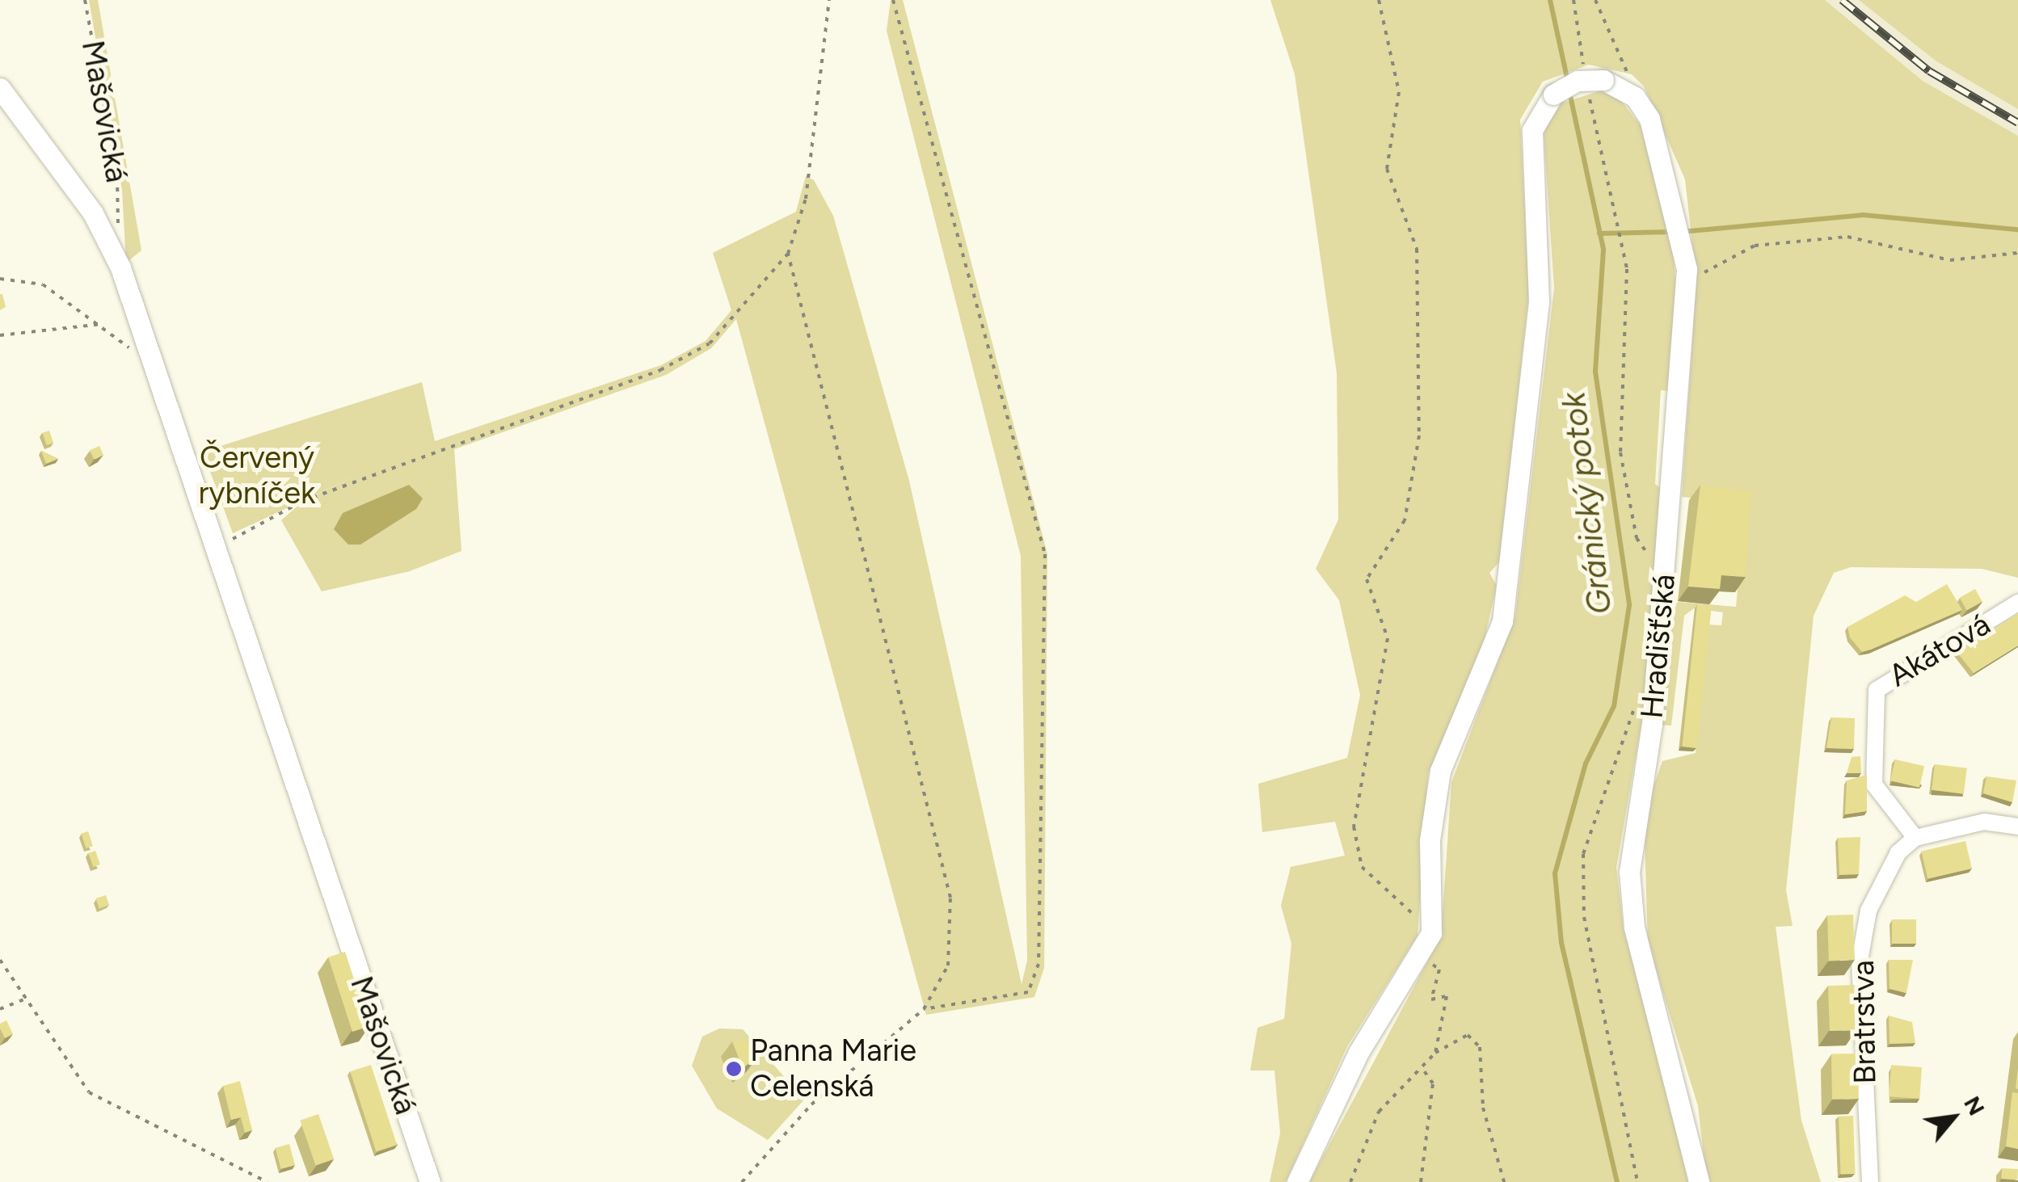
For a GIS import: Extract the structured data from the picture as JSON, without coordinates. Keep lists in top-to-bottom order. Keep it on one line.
{"streets":{"street":["Mašovická","Hradišťská","Akátová","Bratrstva"]},"crossings":[["Akátová","Bratrstva"]],"water":["Gránický potok"],"parks":["Červený rybníček"],"places":["Panna Marie Celenská"],"north":"top right"}
